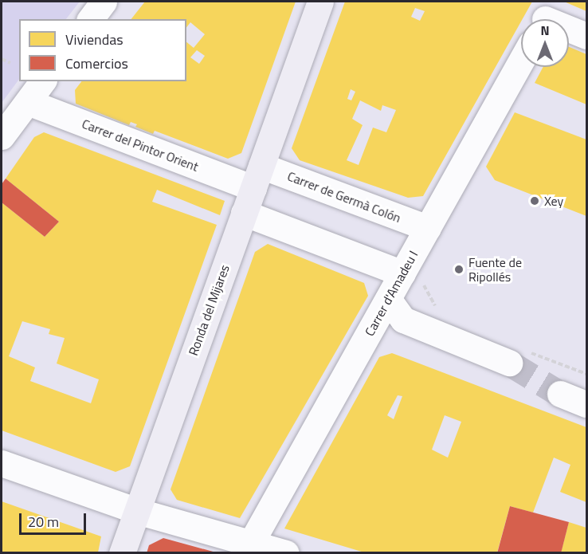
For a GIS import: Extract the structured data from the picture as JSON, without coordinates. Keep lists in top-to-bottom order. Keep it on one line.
{"streets":{"main road":["Ronda del Mijares"],"street":["Carrer del Pintor Orient","Carrer de Germà Colón","Carrer d'Amadeu I"]},"crossings":[["Carrer del Pintor Orient","Carrer de Germà Colón"],["Carrer del Pintor Orient","Ronda del Mijares"],["Carrer de Germà Colón","Carrer d'Amadeu I"],["Carrer de Germà Colón","Ronda del Mijares"]],"places":["Xey","Fuente de Ripollés"],"legend":["Viviendas","Comercios"],"scale_bar":"20 m","north":"top"}
